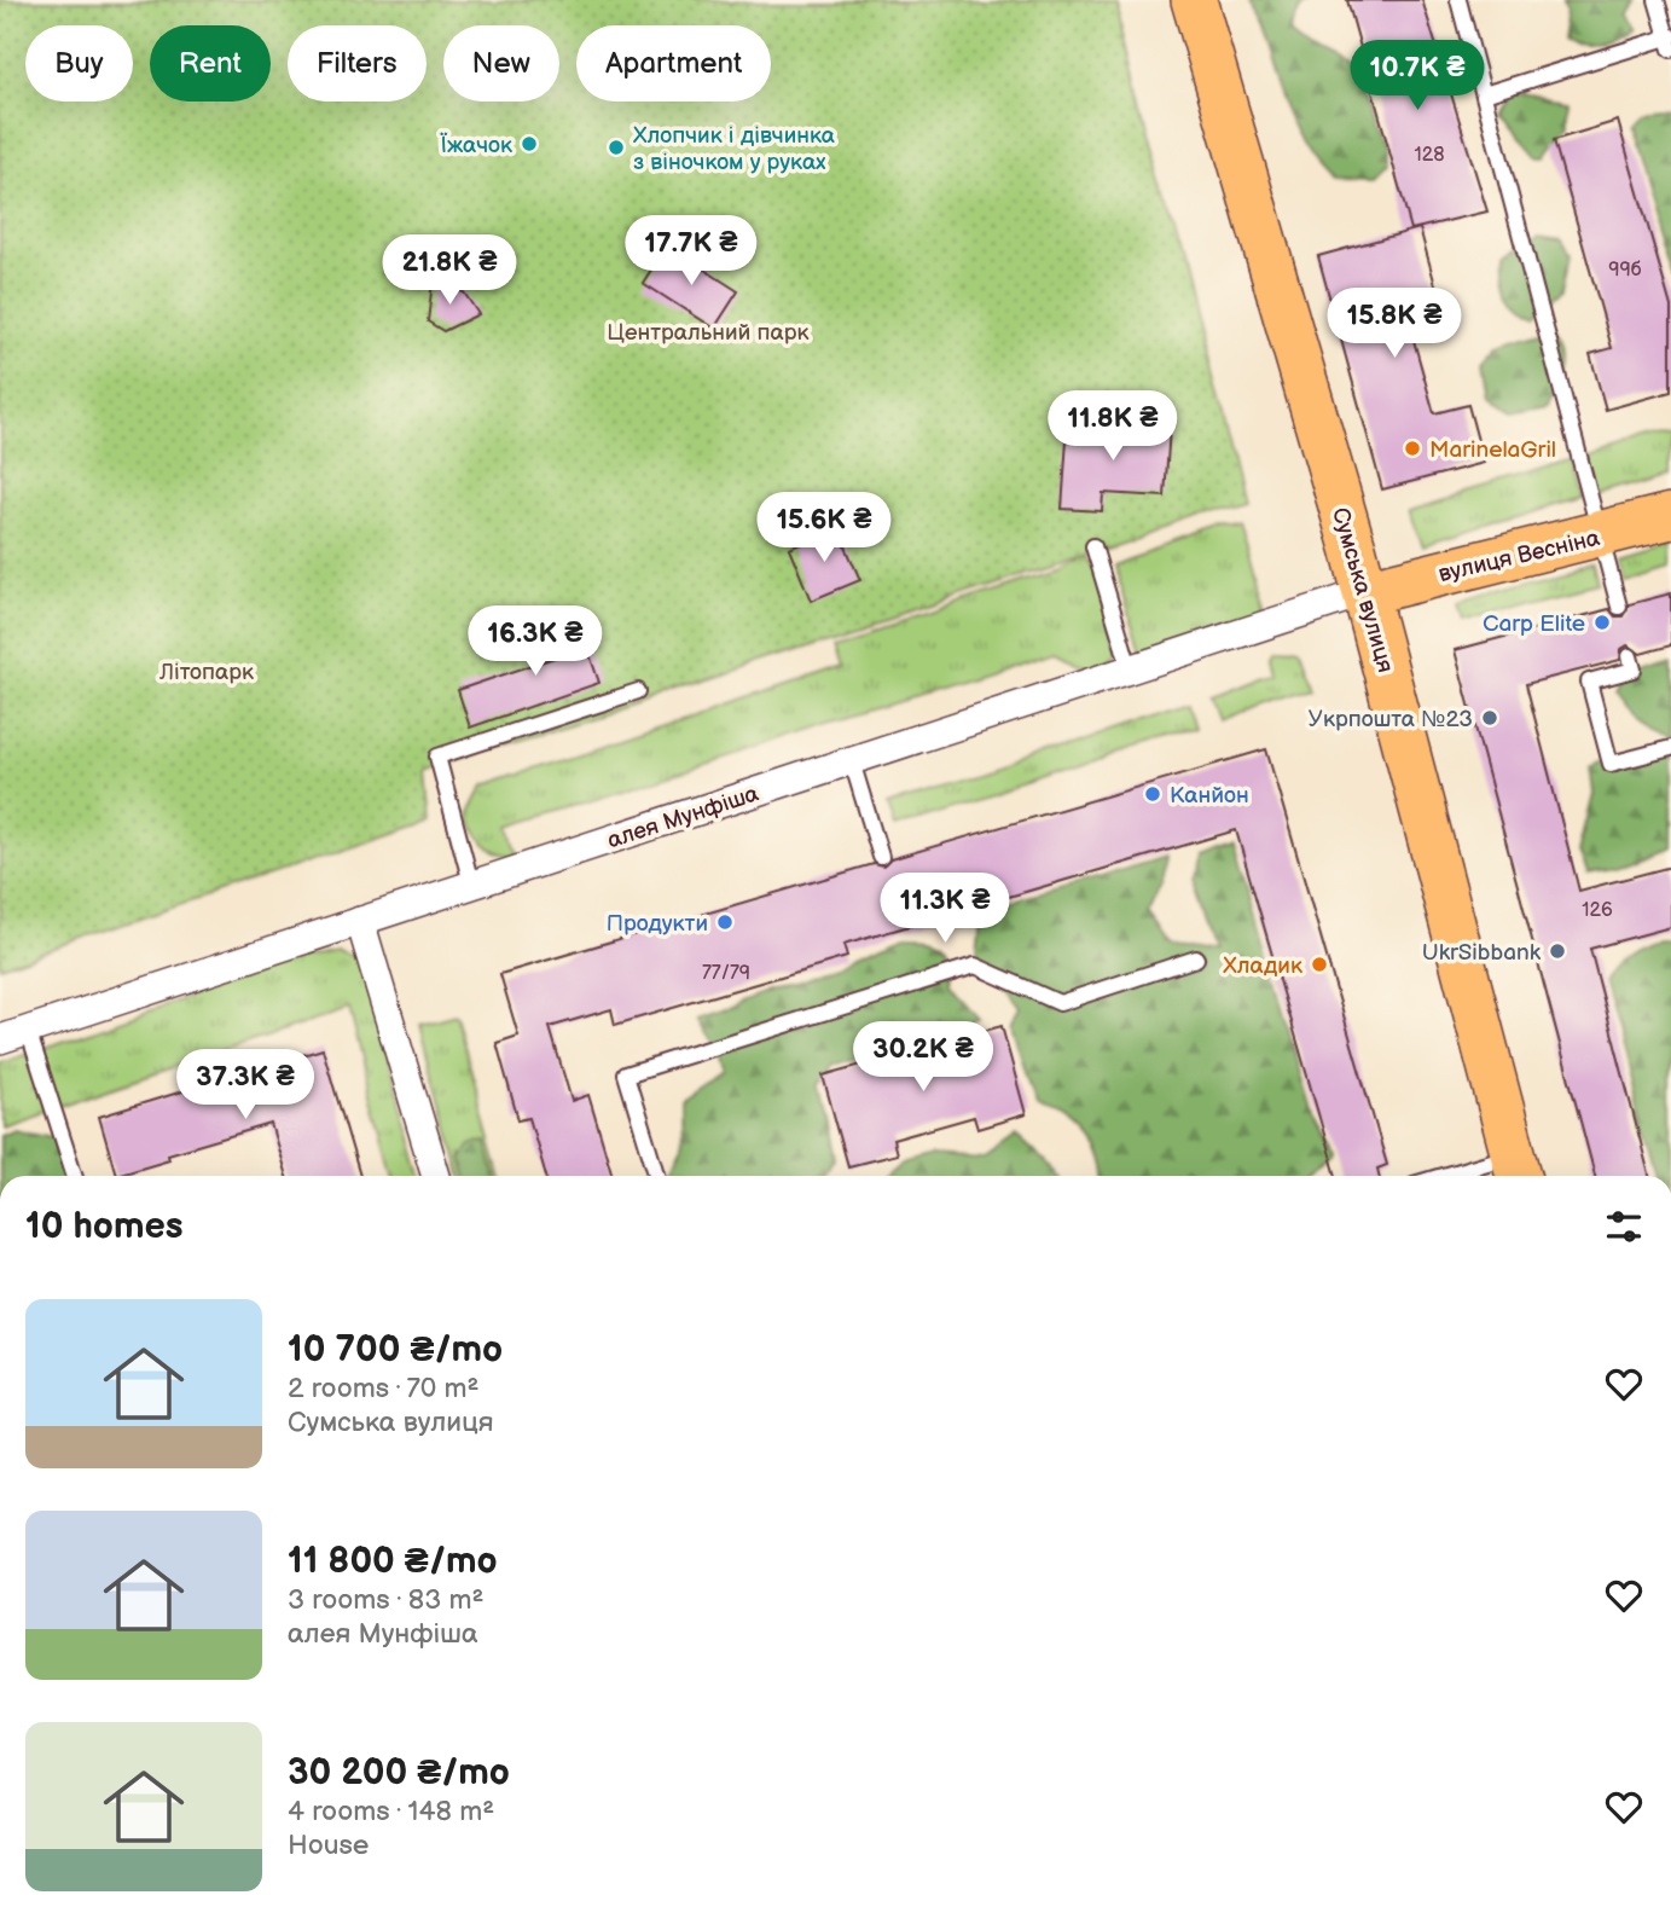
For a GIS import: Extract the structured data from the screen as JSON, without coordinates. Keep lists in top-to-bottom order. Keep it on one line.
{"streets":{"main road":["вулиця Весніна","Сумська вулиця"],"street":["алея Мунфіша"]},"crossings":[["вулиця Весніна","Сумська вулиця"],["вулиця Весніна","алея Мунфіша"],["Сумська вулиця","алея Мунфіша"]],"parks":["Центральний парк","Літопарк"],"places":["Їжачок","Хлопчик і дівчинка з віночком у руках","MarinelaGril","Carp Elite","Укрпошта №23","Канйон","Продукти","UkrSibbank","Хладик"],"house_numbers":["128","99б","126","77/79"],"page":{"chip":["Buy","Rent","Filters","New","Apartment"],"price":["10.7K ₴","17.7K ₴","21.8K ₴","15.8K ₴","11.8K ₴","15.6K ₴","16.3K ₴","11.3K ₴","30.2K ₴","37.3K ₴"],"heading":"10 homes","list":[{"name":"10 700 ₴/mo","note":"2 rooms · 70 m² · Сумська вулиця"},{"name":"11 800 ₴/mo","note":"3 rooms · 83 m² · алея Мунфіша"},{"name":"30 200 ₴/mo","note":"4 rooms · 148 m² · House"}]}}
